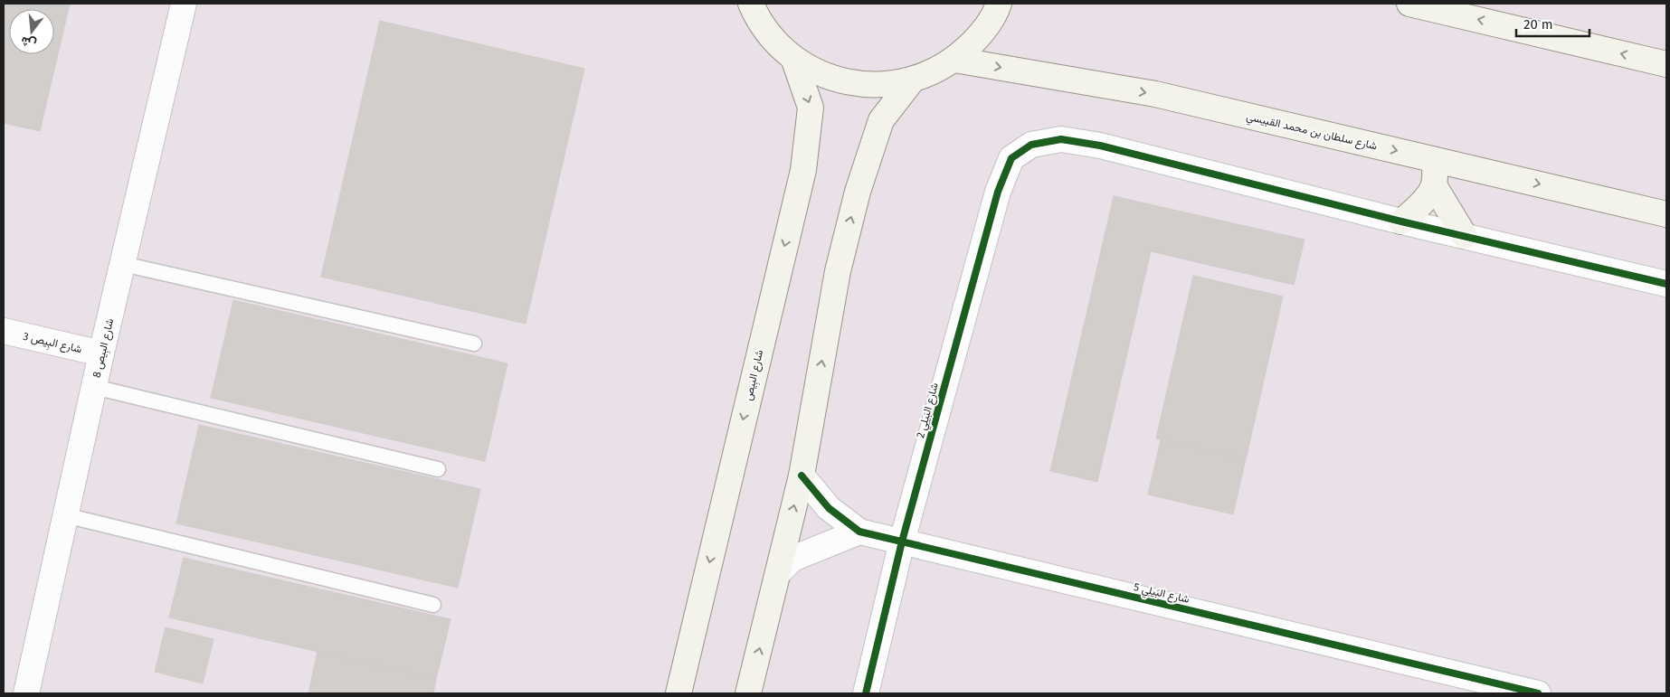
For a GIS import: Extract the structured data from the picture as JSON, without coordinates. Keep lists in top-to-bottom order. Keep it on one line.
{"streets":{"main road":["شارع سلطان بن محمد القبيسي","شارع البِيص"],"street":["شارع البِيص 3","شارع البِيص 8","شارع البَيلِي 2","شارع البَيلِي 5"]},"crossings":[["شارع البِيص 3","شارع البِيص 8"],["شارع البَيلِي 2","شارع البَيلِي 5"]],"scale_bar":"20 m","north":"bottom"}
